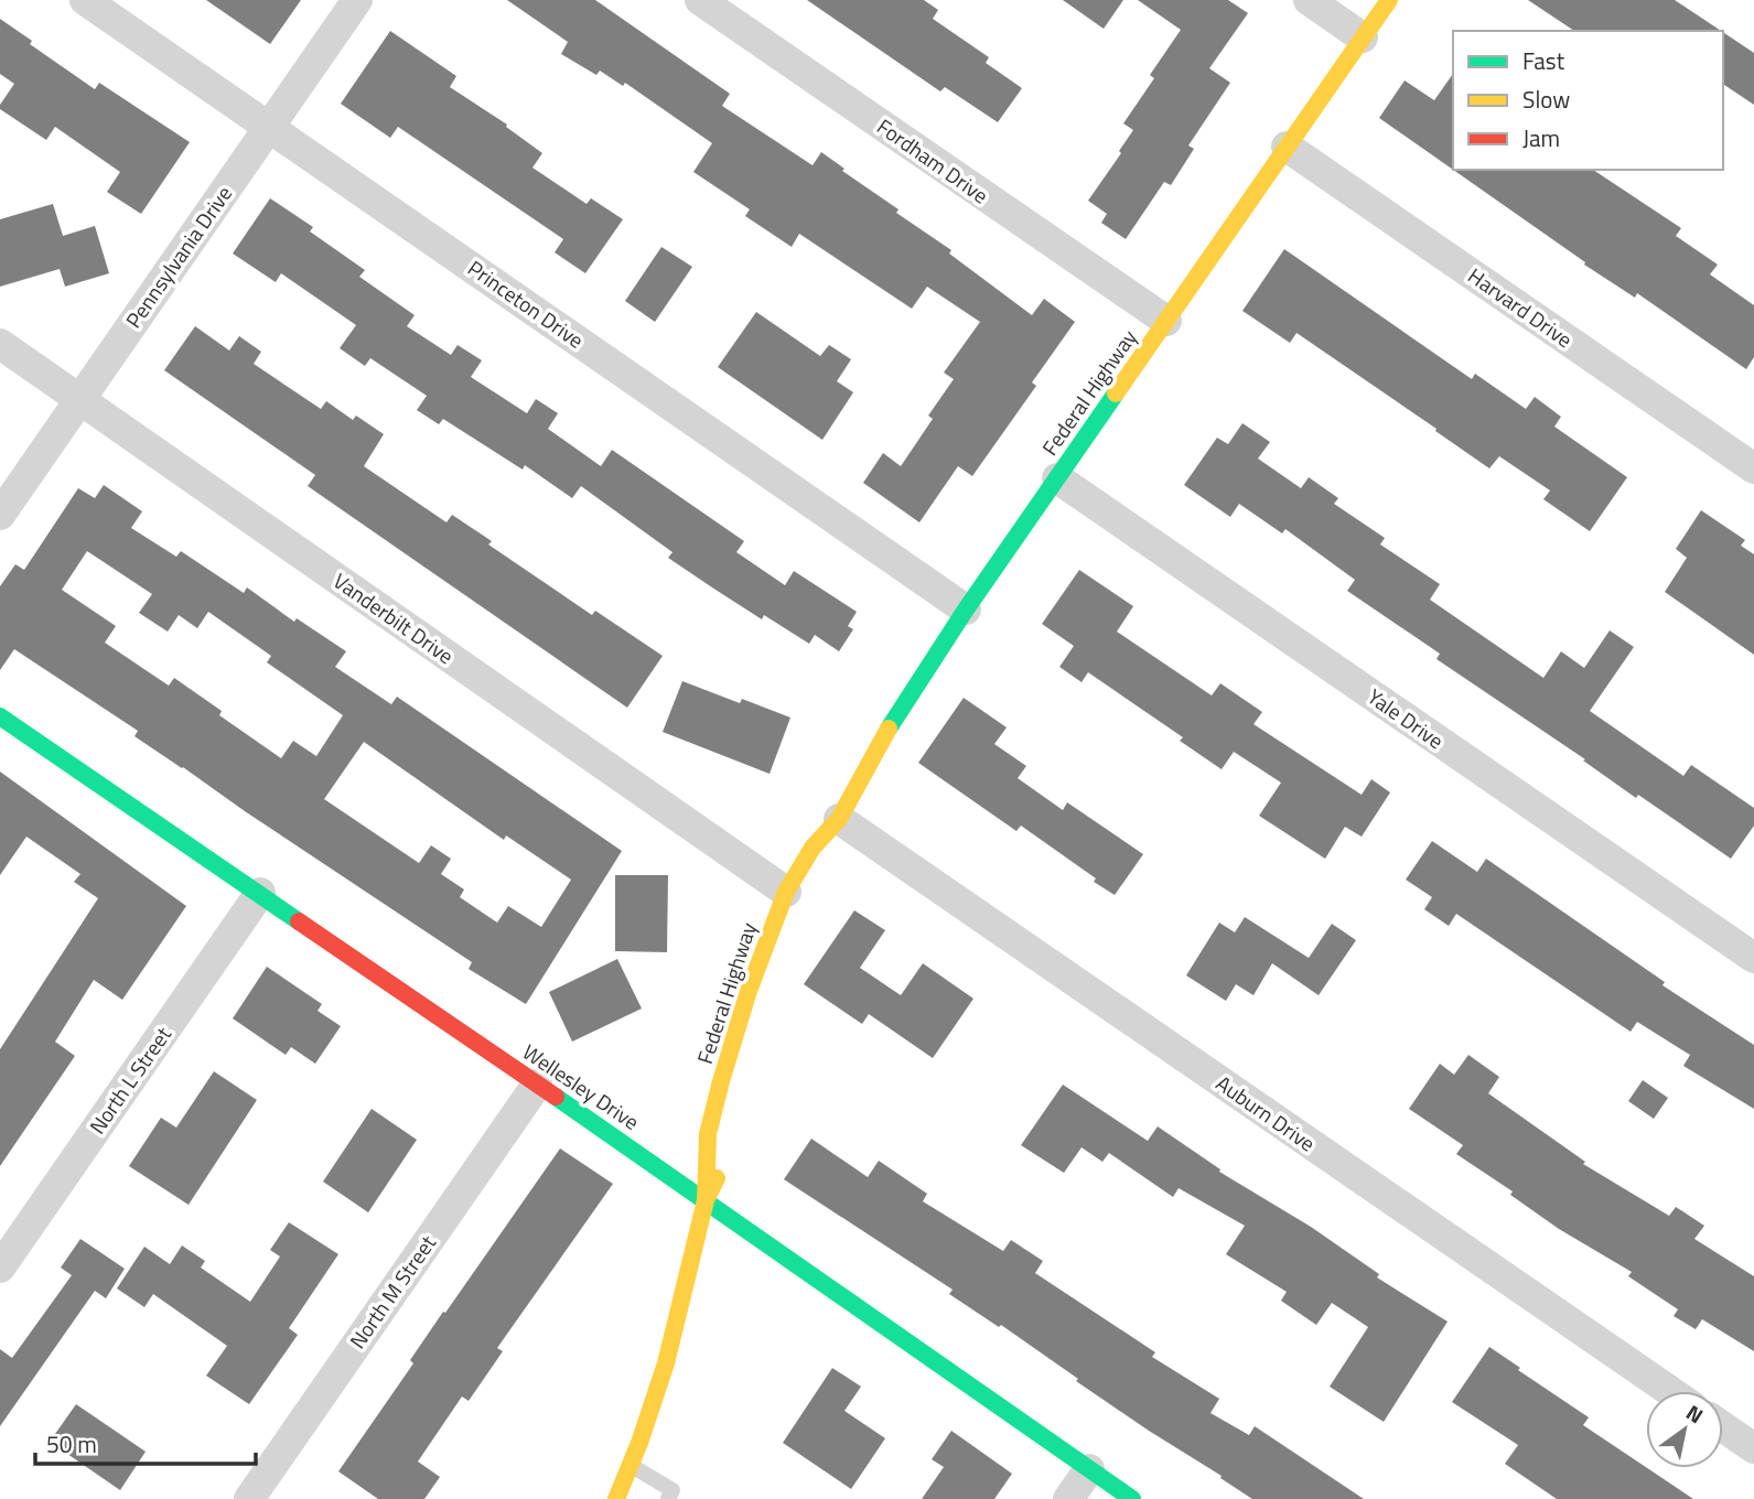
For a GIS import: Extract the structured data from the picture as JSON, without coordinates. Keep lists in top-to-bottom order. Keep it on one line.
{"streets":{"main road":["Federal Highway","Wellesley Drive"],"street":["Fordham Drive","Pennsylvania Drive","Princeton Drive","Harvard Drive","Vanderbilt Drive","Yale Drive","North L Street","Auburn Drive","North M Street"]},"crossings":[["Fordham Drive","Federal Highway"],["Pennsylvania Drive","Princeton Drive"],["Pennsylvania Drive","Vanderbilt Drive"],["Princeton Drive","Federal Highway"],["Harvard Drive","Federal Highway"],["Federal Highway","Vanderbilt Drive"],["Federal Highway","Yale Drive"],["Federal Highway","Wellesley Drive"],["Federal Highway","Auburn Drive"],["North L Street","Wellesley Drive"],["Wellesley Drive","North M Street"]],"legend":["Fast","Slow","Jam"],"scale_bar":"50 m","north":"top right"}
